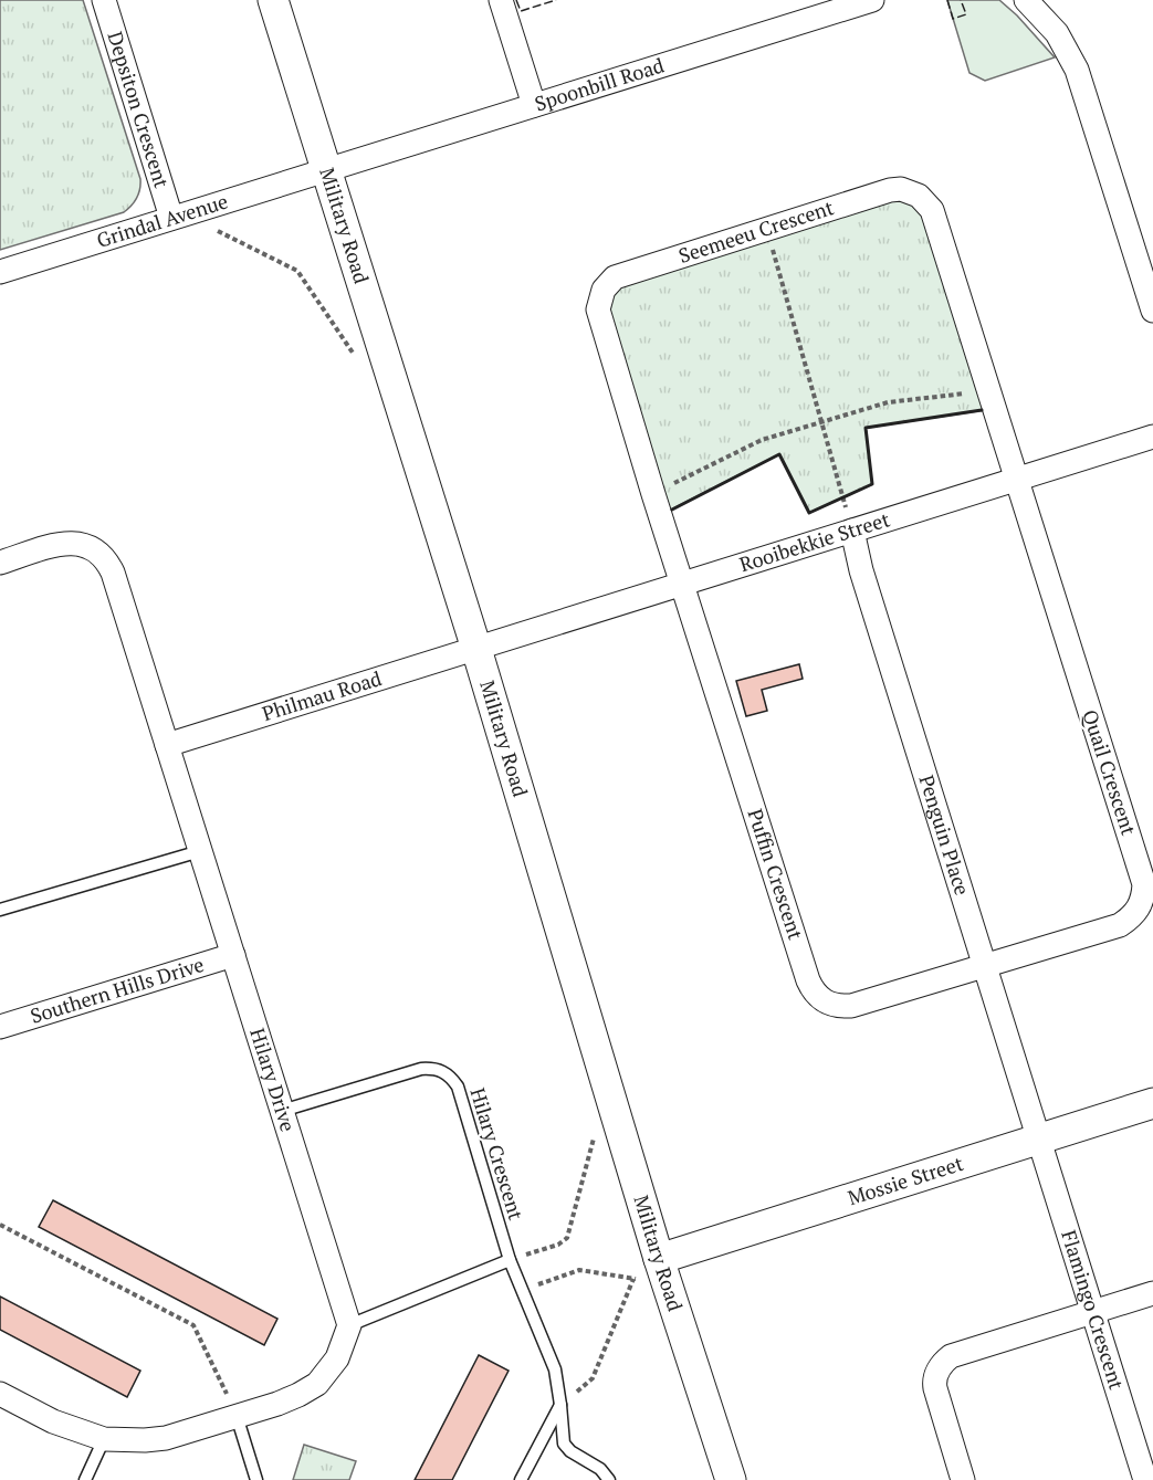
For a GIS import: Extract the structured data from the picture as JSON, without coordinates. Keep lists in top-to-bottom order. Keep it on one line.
{"streets":{"street":["Spoonbill Road","Depsiton Crescent","Grindal Avenue","Military Road","Seemeeu Crescent","Rooibekkie Street","Philmau Road","Quail Crescent","Penguin Place","Puffin Crescent","Southern Hills Drive","Hilary Drive","Mossie Street","Flamingo Crescent"],"lane":["Hilary Crescent"]},"crossings":[["Spoonbill Road","Grindal Avenue"],["Spoonbill Road","Military Road"],["Depsiton Crescent","Grindal Avenue"],["Grindal Avenue","Military Road"],["Military Road","Rooibekkie Street"],["Military Road","Philmau Road"],["Military Road","Mossie Street"],["Seemeeu Crescent","Rooibekkie Street"],["Seemeeu Crescent","Quail Crescent"],["Seemeeu Crescent","Puffin Crescent"],["Rooibekkie Street","Philmau Road"],["Rooibekkie Street","Quail Crescent"],["Rooibekkie Street","Penguin Place"],["Rooibekkie Street","Puffin Crescent"],["Philmau Road","Hilary Drive"],["Quail Crescent","Penguin Place"],["Quail Crescent","Puffin Crescent"],["Penguin Place","Puffin Crescent"],["Penguin Place","Mossie Street"],["Penguin Place","Flamingo Crescent"],["Southern Hills Drive","Hilary Drive"],["Hilary Drive","Hilary Crescent"],["Mossie Street","Flamingo Crescent"]]}
